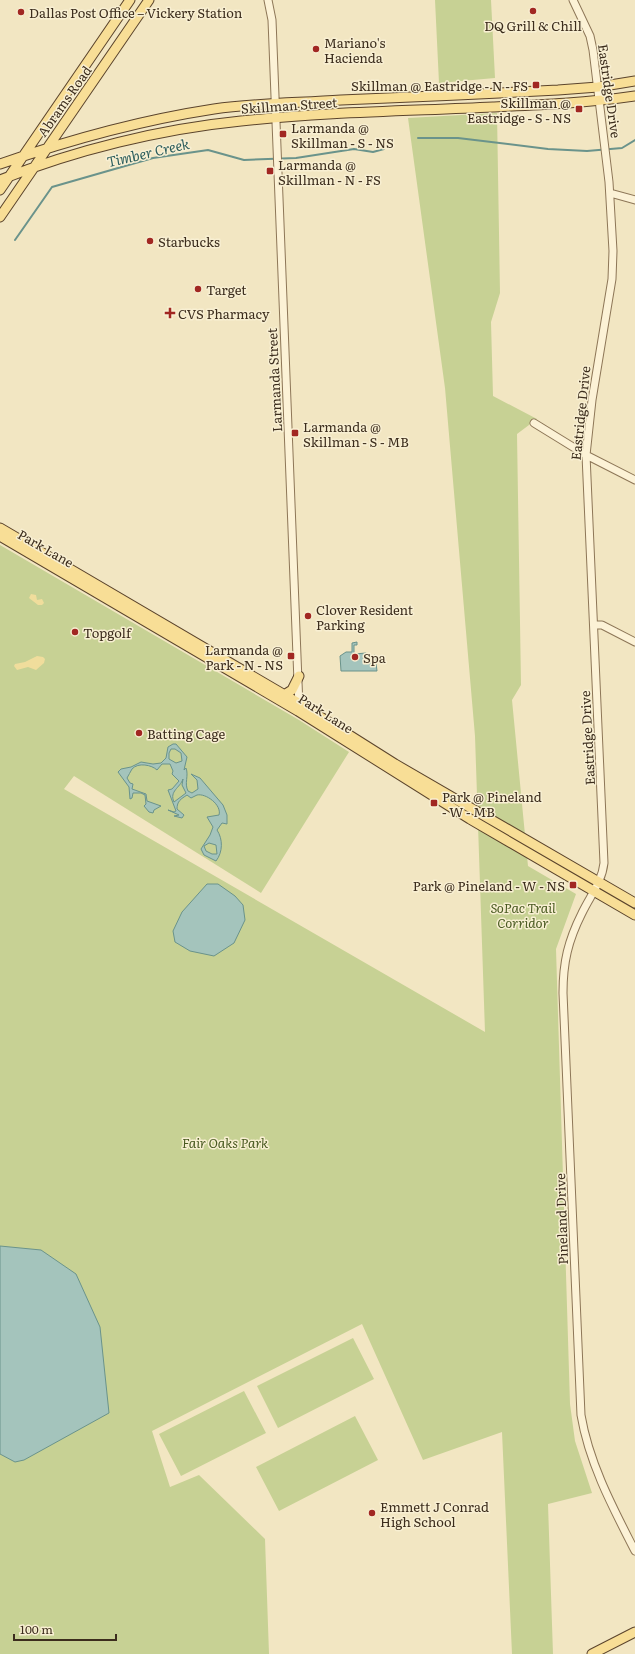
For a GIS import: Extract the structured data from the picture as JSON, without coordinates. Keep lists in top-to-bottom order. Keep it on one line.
{"streets":{"main road":["Abrams Road","Skillman Street","Park Lane"],"street":["Eastridge Drive","Larmanda Street","Pineland Drive"]},"crossings":[["Eastridge Drive","Skillman Street"],["Eastridge Drive","Park Lane"],["Eastridge Drive","Pineland Drive"],["Abrams Road","Skillman Street"],["Skillman Street","Larmanda Street"],["Larmanda Street","Park Lane"],["Park Lane","Pineland Drive"]],"water":["Timber Creek"],"parks":["SoPac Trail Corridor","Fair Oaks Park"],"places":{"other":["DQ Grill & Chill","Dallas Post Office – Vickery Station","Mariano's Hacienda","Starbucks","Target","Clover Resident Parking","Topgolf","Spa","Batting Cage","Emmett J Conrad High School"],"transit":["Skillman @ Eastridge - N - FS","Skillman @ Eastridge - S - NS","Larmanda @ Skillman - S - NS","Larmanda @ Skillman - N - FS","Larmanda @ Skillman - S - MB","Larmanda @ Park - N - NS","Park @ Pineland - W - MB","Park @ Pineland - W - NS"],"health":["CVS Pharmacy"]},"scale_bar":"100 m"}
